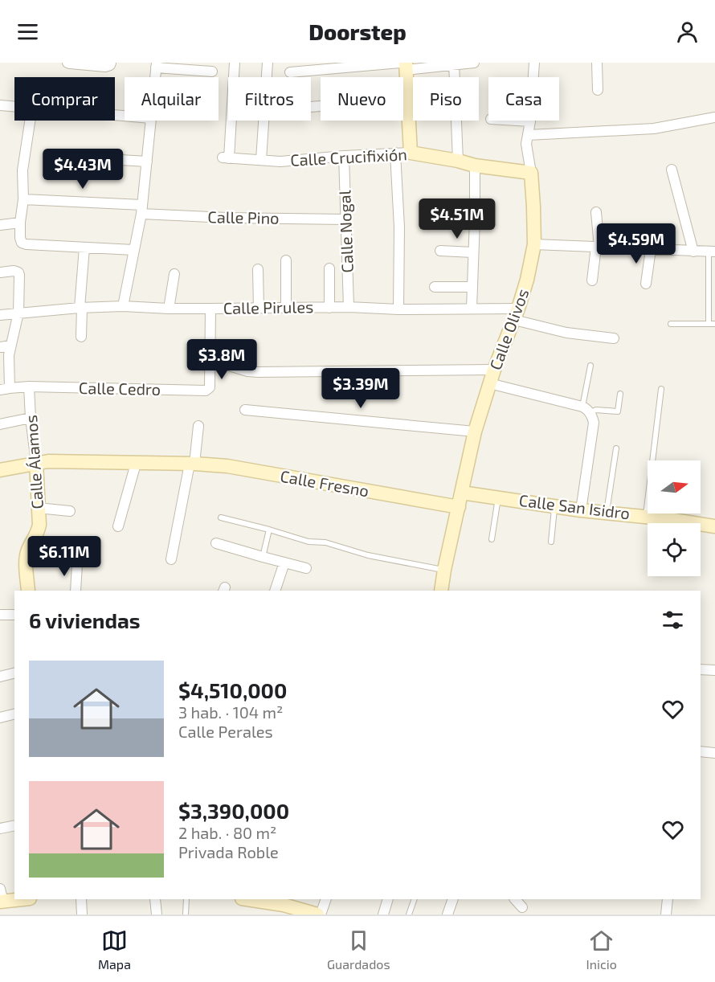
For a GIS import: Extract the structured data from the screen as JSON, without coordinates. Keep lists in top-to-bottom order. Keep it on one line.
{"streets":{"street":["Calle Crucifixión","Calle Pino","Calle Nogal","Calle Pirules","Calle Olivos","Calle Cedro","Calle Álamos","Calle Fresno","Calle San Isidro"]},"crossings":[["Calle Crucifixión","Calle Nogal"],["Calle Crucifixión","Calle Olivos"],["Calle Pino","Calle Nogal"],["Calle Nogal","Calle Pirules"],["Calle Pirules","Calle Olivos"],["Calle Olivos","Calle Fresno"],["Calle Olivos","Calle San Isidro"],["Calle Cedro","Calle Álamos"],["Calle Álamos","Calle Fresno"]],"north":"right","page":{"header":"Doorstep","chip":["Comprar","Alquilar","Filtros","Nuevo","Piso","Casa"],"price":["$4.43M","$4.51M","$4.59M","$3.8M","$3.39M","$6.11M"],"heading":"6 viviendas","list":[{"name":"$4,510,000","note":"3 hab. · 104 m² · Calle Perales"},{"name":"$3,390,000","note":"2 hab. · 80 m² · Privada Roble"}],"tabs":["Mapa","Guardados","Inicio"]}}
